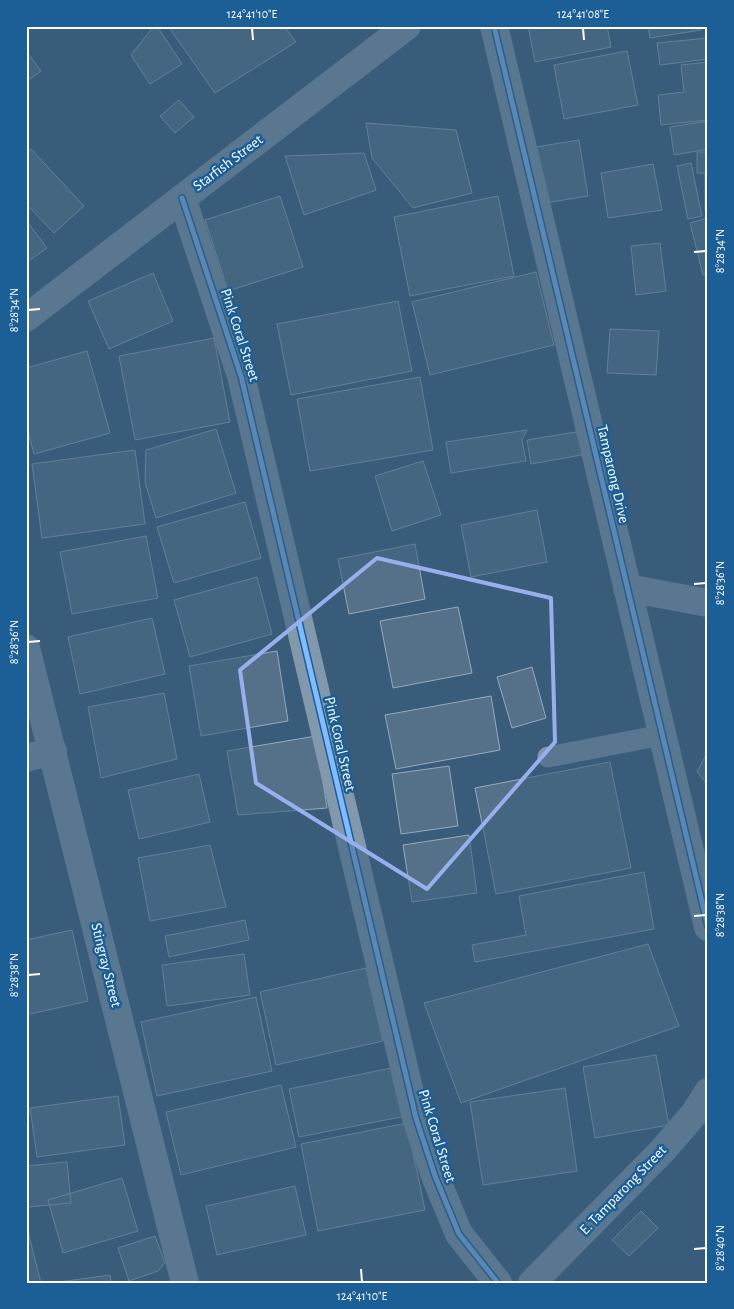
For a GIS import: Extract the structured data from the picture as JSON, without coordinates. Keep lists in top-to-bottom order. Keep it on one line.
{"streets":{"street":["Starfish Street","Pink Coral Street","Tamparong Drive","Stingray Street","E. Tamparong Street"]},"crossings":[["Starfish Street","Pink Coral Street"]],"coordinates":["124°41'10\"E","124°41'08\"E","8°28'34\"N","8°28'36\"N","8°28'38\"N","8°28'40\"N"]}
